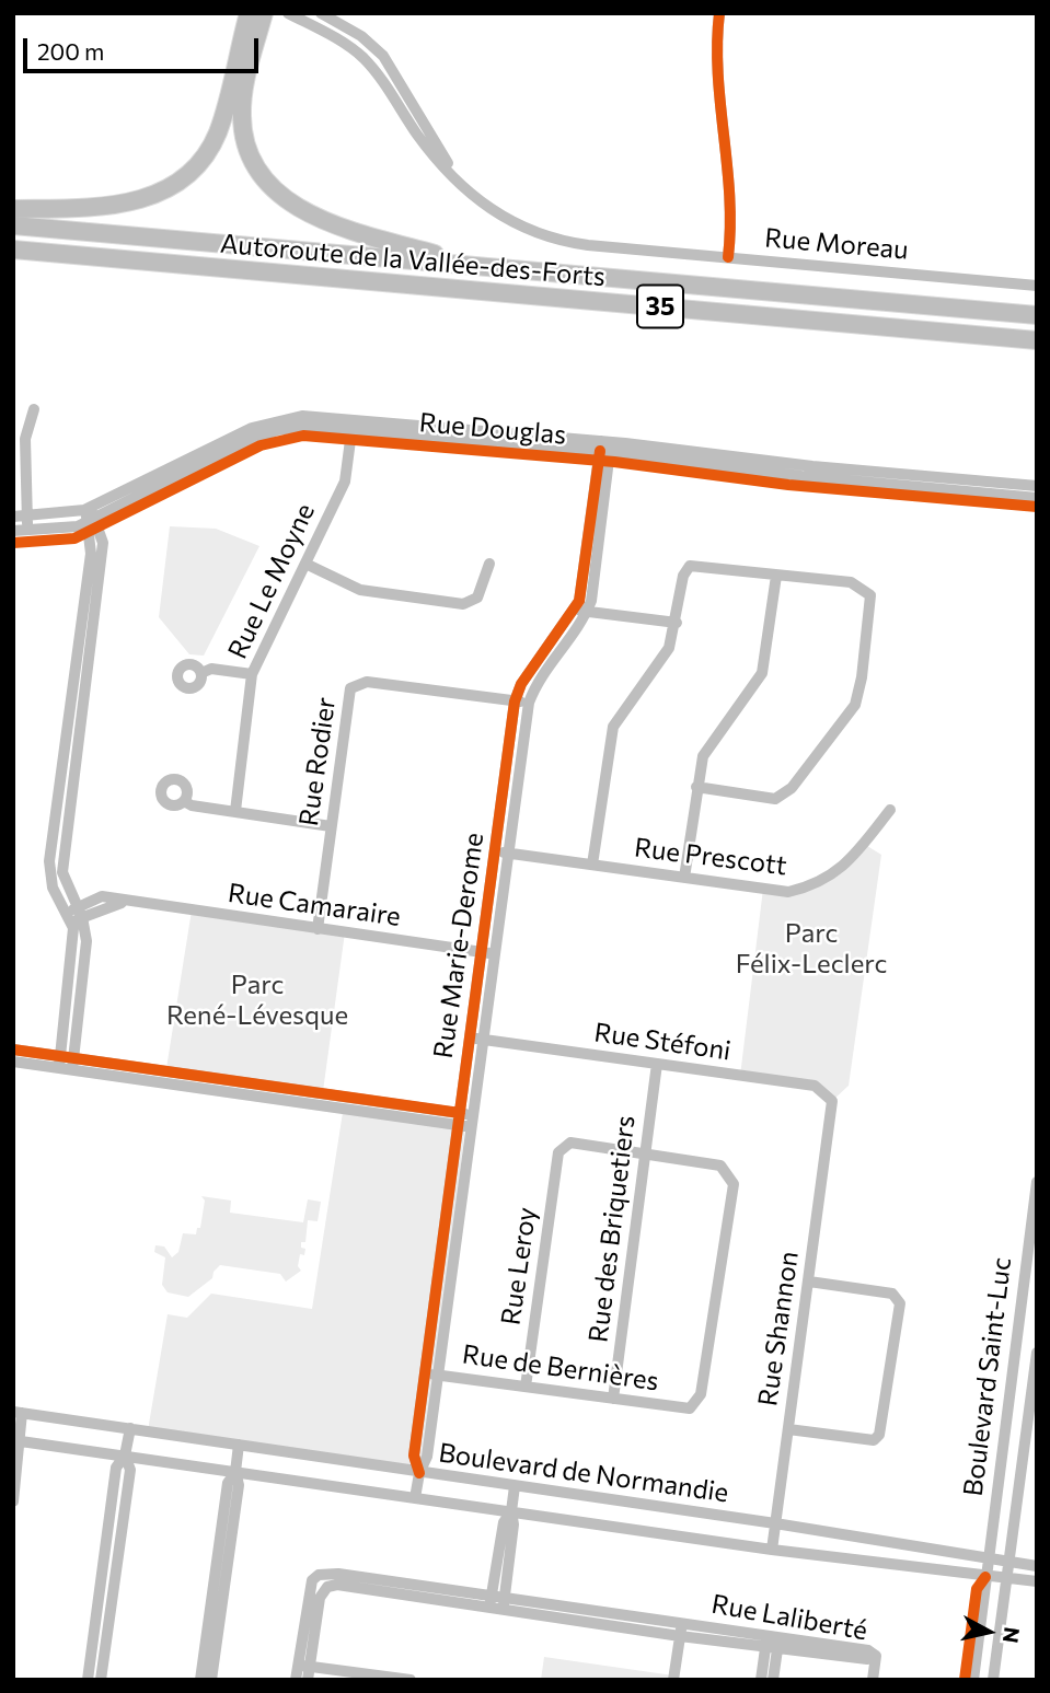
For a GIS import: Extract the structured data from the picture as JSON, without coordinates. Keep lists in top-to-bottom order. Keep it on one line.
{"streets":{"highway":["Autoroute de la Vallée-des-Forts","35"],"street":["Rue Moreau","Rue Douglas","Rue Le Moyne","Rue Rodier","Rue Prescott","Rue Camaraire","Rue Marie-Derome","Rue Stéfoni","Rue des Briquetiers","Rue Leroy","Rue Shannon","Rue de Bernières","Boulevard Saint-Luc","Boulevard de Normandie","Rue Laliberté"]},"crossings":[["Rue Douglas","Rue Le Moyne"],["Rue Douglas","Rue Marie-Derome"],["Rue Rodier","Rue Camaraire"],["Rue Rodier","Rue Marie-Derome"],["Rue Prescott","Rue Marie-Derome"],["Rue Camaraire","Rue Marie-Derome"],["Rue Marie-Derome","Rue Stéfoni"],["Rue Marie-Derome","Rue de Bernières"],["Rue Marie-Derome","Boulevard de Normandie"],["Rue Stéfoni","Rue des Briquetiers"],["Rue Stéfoni","Rue Shannon"],["Rue des Briquetiers","Rue Leroy"],["Rue des Briquetiers","Rue de Bernières"],["Rue Leroy","Rue de Bernières"],["Rue Shannon","Boulevard de Normandie"],["Boulevard Saint-Luc","Boulevard de Normandie"]],"parks":["Parc Félix-Leclerc","Parc René-Lévesque"],"scale_bar":"200 m","north":"right"}
